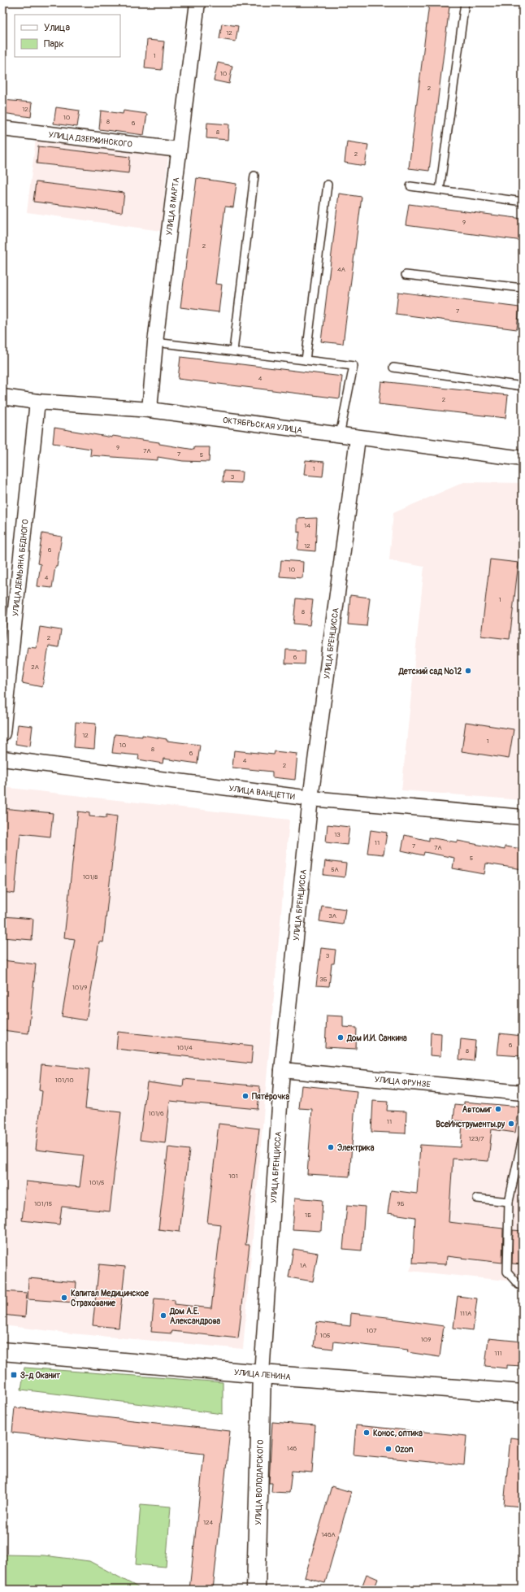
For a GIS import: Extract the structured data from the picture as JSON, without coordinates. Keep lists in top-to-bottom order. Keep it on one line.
{"streets":{"main road":["УЛИЦА ЛЕНИНА","УЛИЦА ВОЛОДАРСКОГО"],"street":["УЛИЦА ДЗЕРЖИНСКОГО","УЛИЦА 8 МАРТА","ОКТЯБРЬСКАЯ УЛИЦА","УЛИЦА ДЕМЬЯНА БЕДНОГО","УЛИЦА БРЕНЦИССА","УЛИЦА ВАНЦЕТТИ","УЛИЦА ФРУНЗЕ"]},"crossings":[["УЛИЦА ДЗЕРЖИНСКОГО","УЛИЦА 8 МАРТА"],["УЛИЦА 8 МАРТА","ОКТЯБРЬСКАЯ УЛИЦА"],["ОКТЯБРЬСКАЯ УЛИЦА","УЛИЦА ДЕМЬЯНА БЕДНОГО"],["ОКТЯБРЬСКАЯ УЛИЦА","УЛИЦА БРЕНЦИССА"],["УЛИЦА БРЕНЦИССА","УЛИЦА ВАНЦЕТТИ"],["УЛИЦА БРЕНЦИССА","УЛИЦА ФРУНЗЕ"],["УЛИЦА БРЕНЦИССА","УЛИЦА ЛЕНИНА"],["УЛИЦА БРЕНЦИССА","УЛИЦА ВОЛОДАРСКОГО"],["УЛИЦА ЛЕНИНА","УЛИЦА ВОЛОДАРСКОГО"]],"places":{"other":["Детский сад №12","Дом И.И. Санкина","Пятёрочка","Автомиг","ВсеИнструменты.ру","Электрика","Капитал Медицинское Страхование","Дом А.Е. Александрова","Конос, оптика","Ozon"],"transit":["З-д Оканит"]},"house_numbers":["12","1","10","2","12","10","8","6","8","2","9","2","4А","7","4","2","9","7А","7","5","1","3","14","12","6","10","4","1","8","2","6","2А","12","1","10","8","6","4","2","13","11","7","7А","5","5А","101/8","3А","3","3Б","101/9","6","101/4","8","101/10","101/6","11","123/7","101","101/5","101/15","9Б","1Б","1А","111А","107","105","109","111","146","124","146А"],"legend":["Улица","Парк"]}
